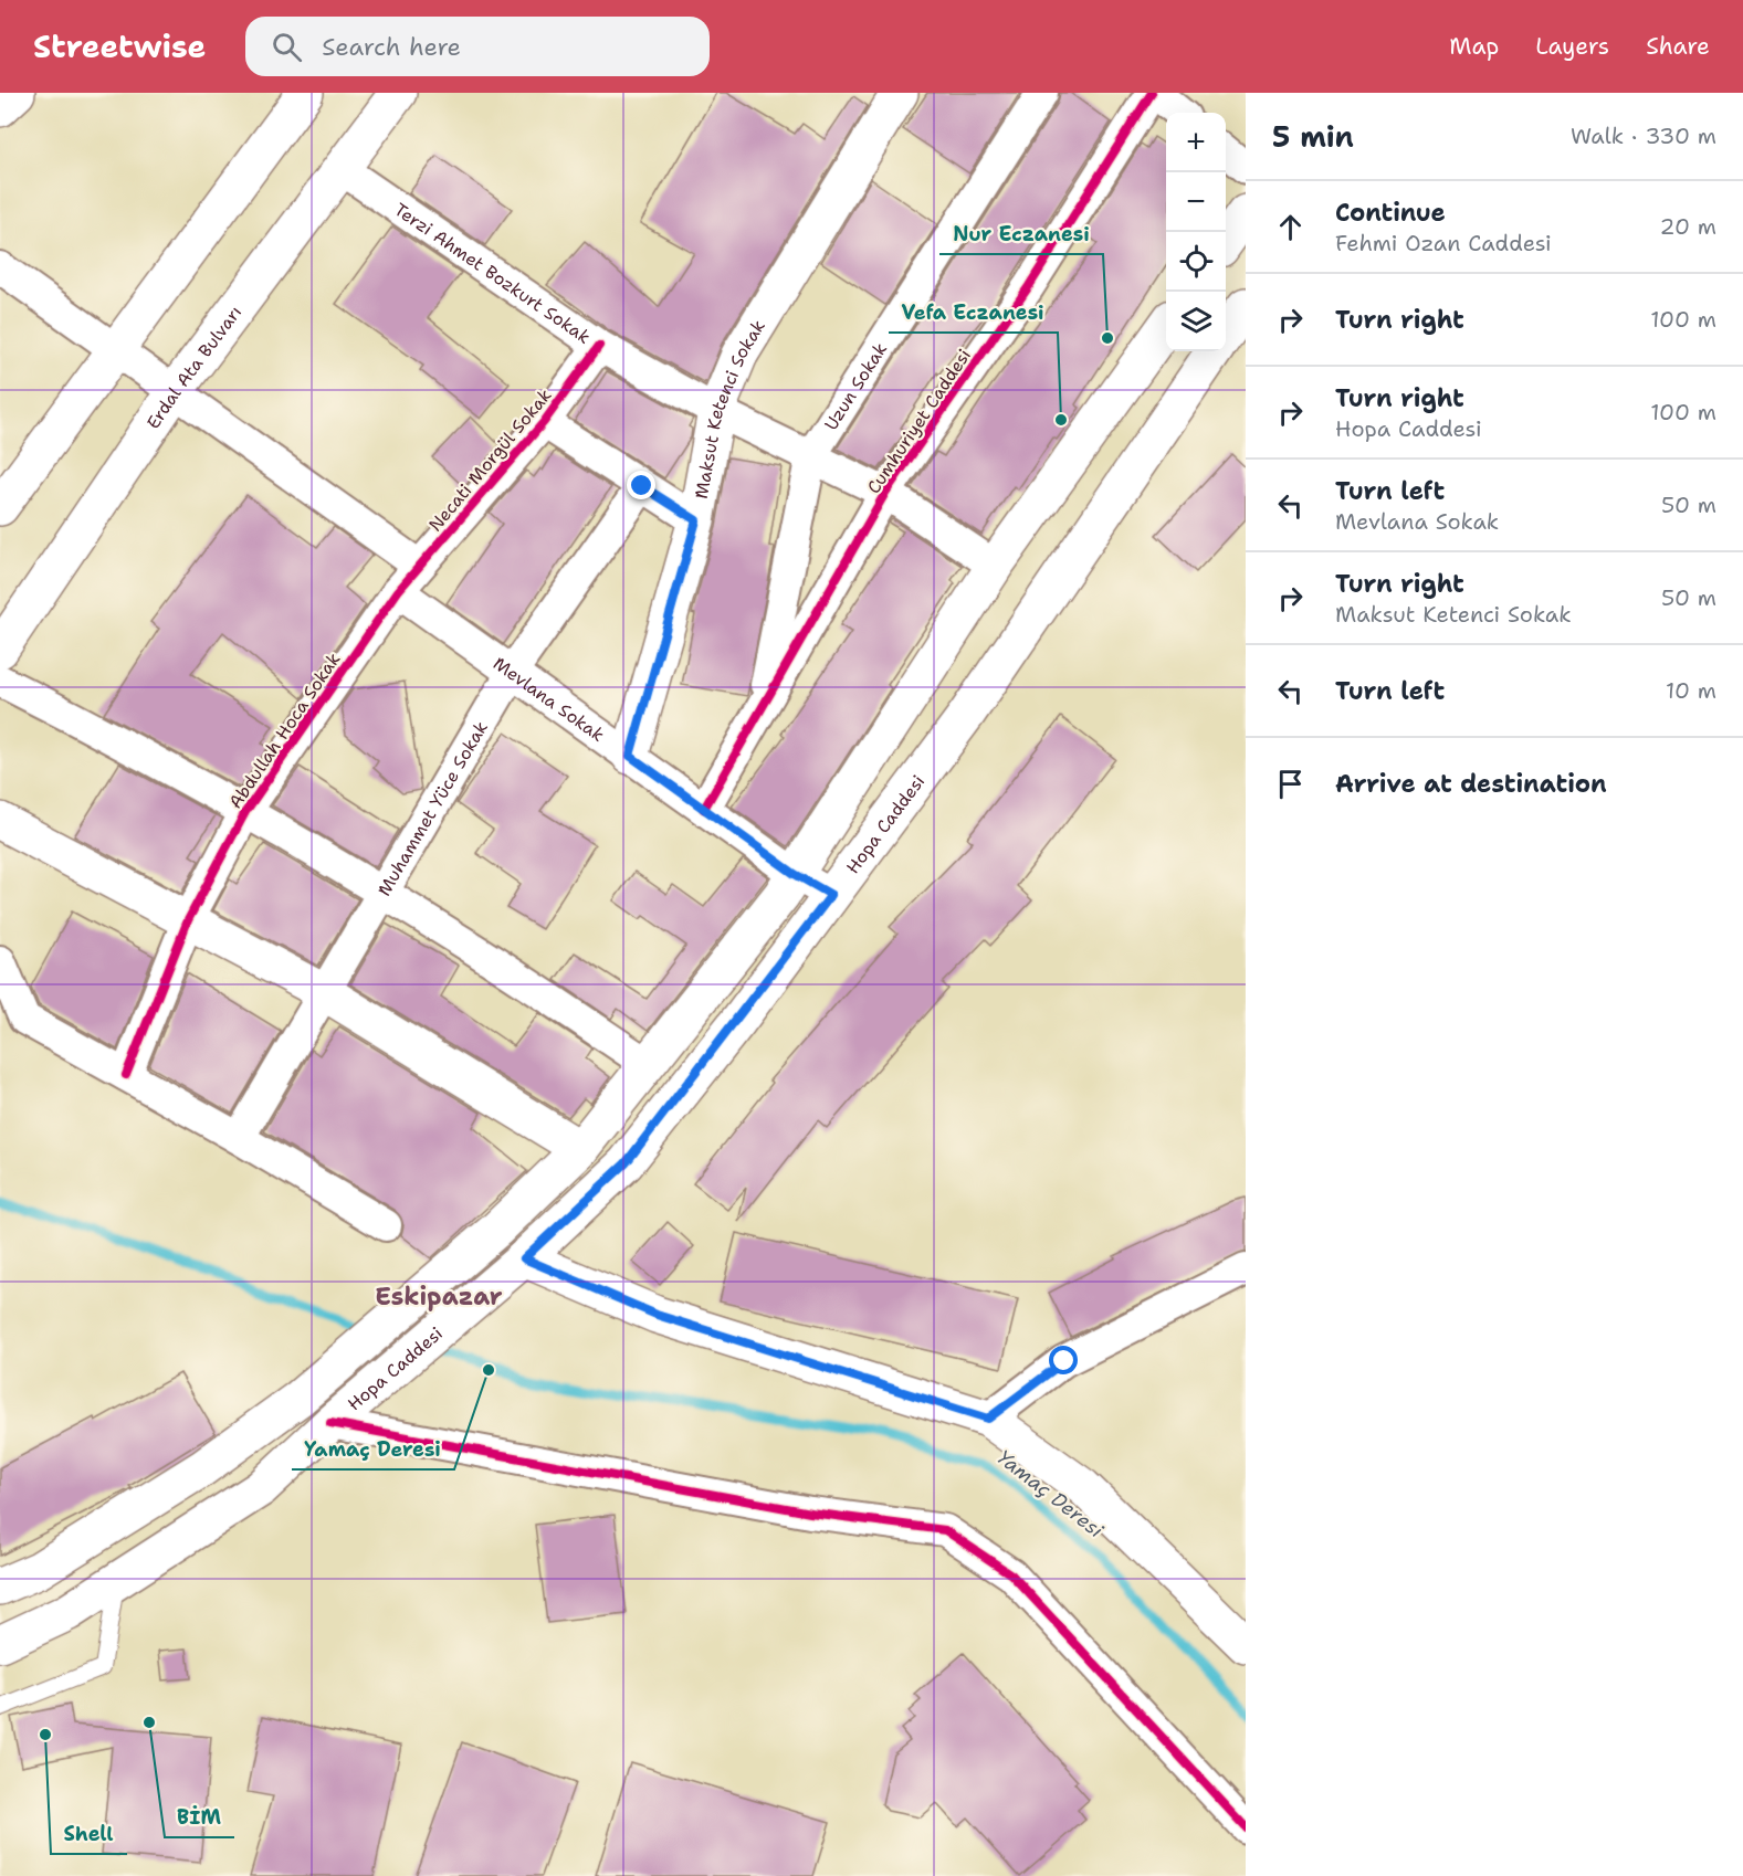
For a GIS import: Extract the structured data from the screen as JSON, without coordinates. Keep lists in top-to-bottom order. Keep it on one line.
{"streets":{"main road":["Erdal Ata Bulvarı","Maksut Ketenci Sokak","Hopa Caddesi"],"street":["Terzi Ahmet Bozkurt Sokak","Uzun Sokak","Cumhuriyet Caddesi","Necati Morgül Sokak","Mevlana Sokak","Abdullah Hoca Sokak","Muhammet Yüce Sokak"]},"crossings":[["Terzi Ahmet Bozkurt Sokak","Erdal Ata Bulvarı"],["Terzi Ahmet Bozkurt Sokak","Uzun Sokak"],["Terzi Ahmet Bozkurt Sokak","Maksut Ketenci Sokak"],["Terzi Ahmet Bozkurt Sokak","Cumhuriyet Caddesi"],["Terzi Ahmet Bozkurt Sokak","Necati Morgül Sokak"],["Uzun Sokak","Cumhuriyet Caddesi"],["Maksut Ketenci Sokak","Mevlana Sokak"],["Cumhuriyet Caddesi","Mevlana Sokak"],["Necati Morgül Sokak","Mevlana Sokak"],["Necati Morgül Sokak","Abdullah Hoca Sokak"],["Mevlana Sokak","Abdullah Hoca Sokak"],["Mevlana Sokak","Muhammet Yüce Sokak"],["Mevlana Sokak","Hopa Caddesi"]],"districts":["Eskipazar"],"water":["Yamaç Deresi"],"places":["Nur Eczanesi","Vefa Eczanesi","Yamaç Deresi","BİM","Shell"],"page":{"header":"Streetwise","search":"Search here","nav":["Map","Layers","Share"],"heading":["5 min","Walk · 330 m"],"map_buttons":["+","−"],"list":[["Continue","Fehmi Ozan Caddesi","20 m"],["Turn right","100 m"],["Turn right","Hopa Caddesi","100 m"],["Turn left","Mevlana Sokak","50 m"],["Turn right","Maksut Ketenci Sokak","50 m"],["Turn left","10 m"],"Arrive at destination"]}}
